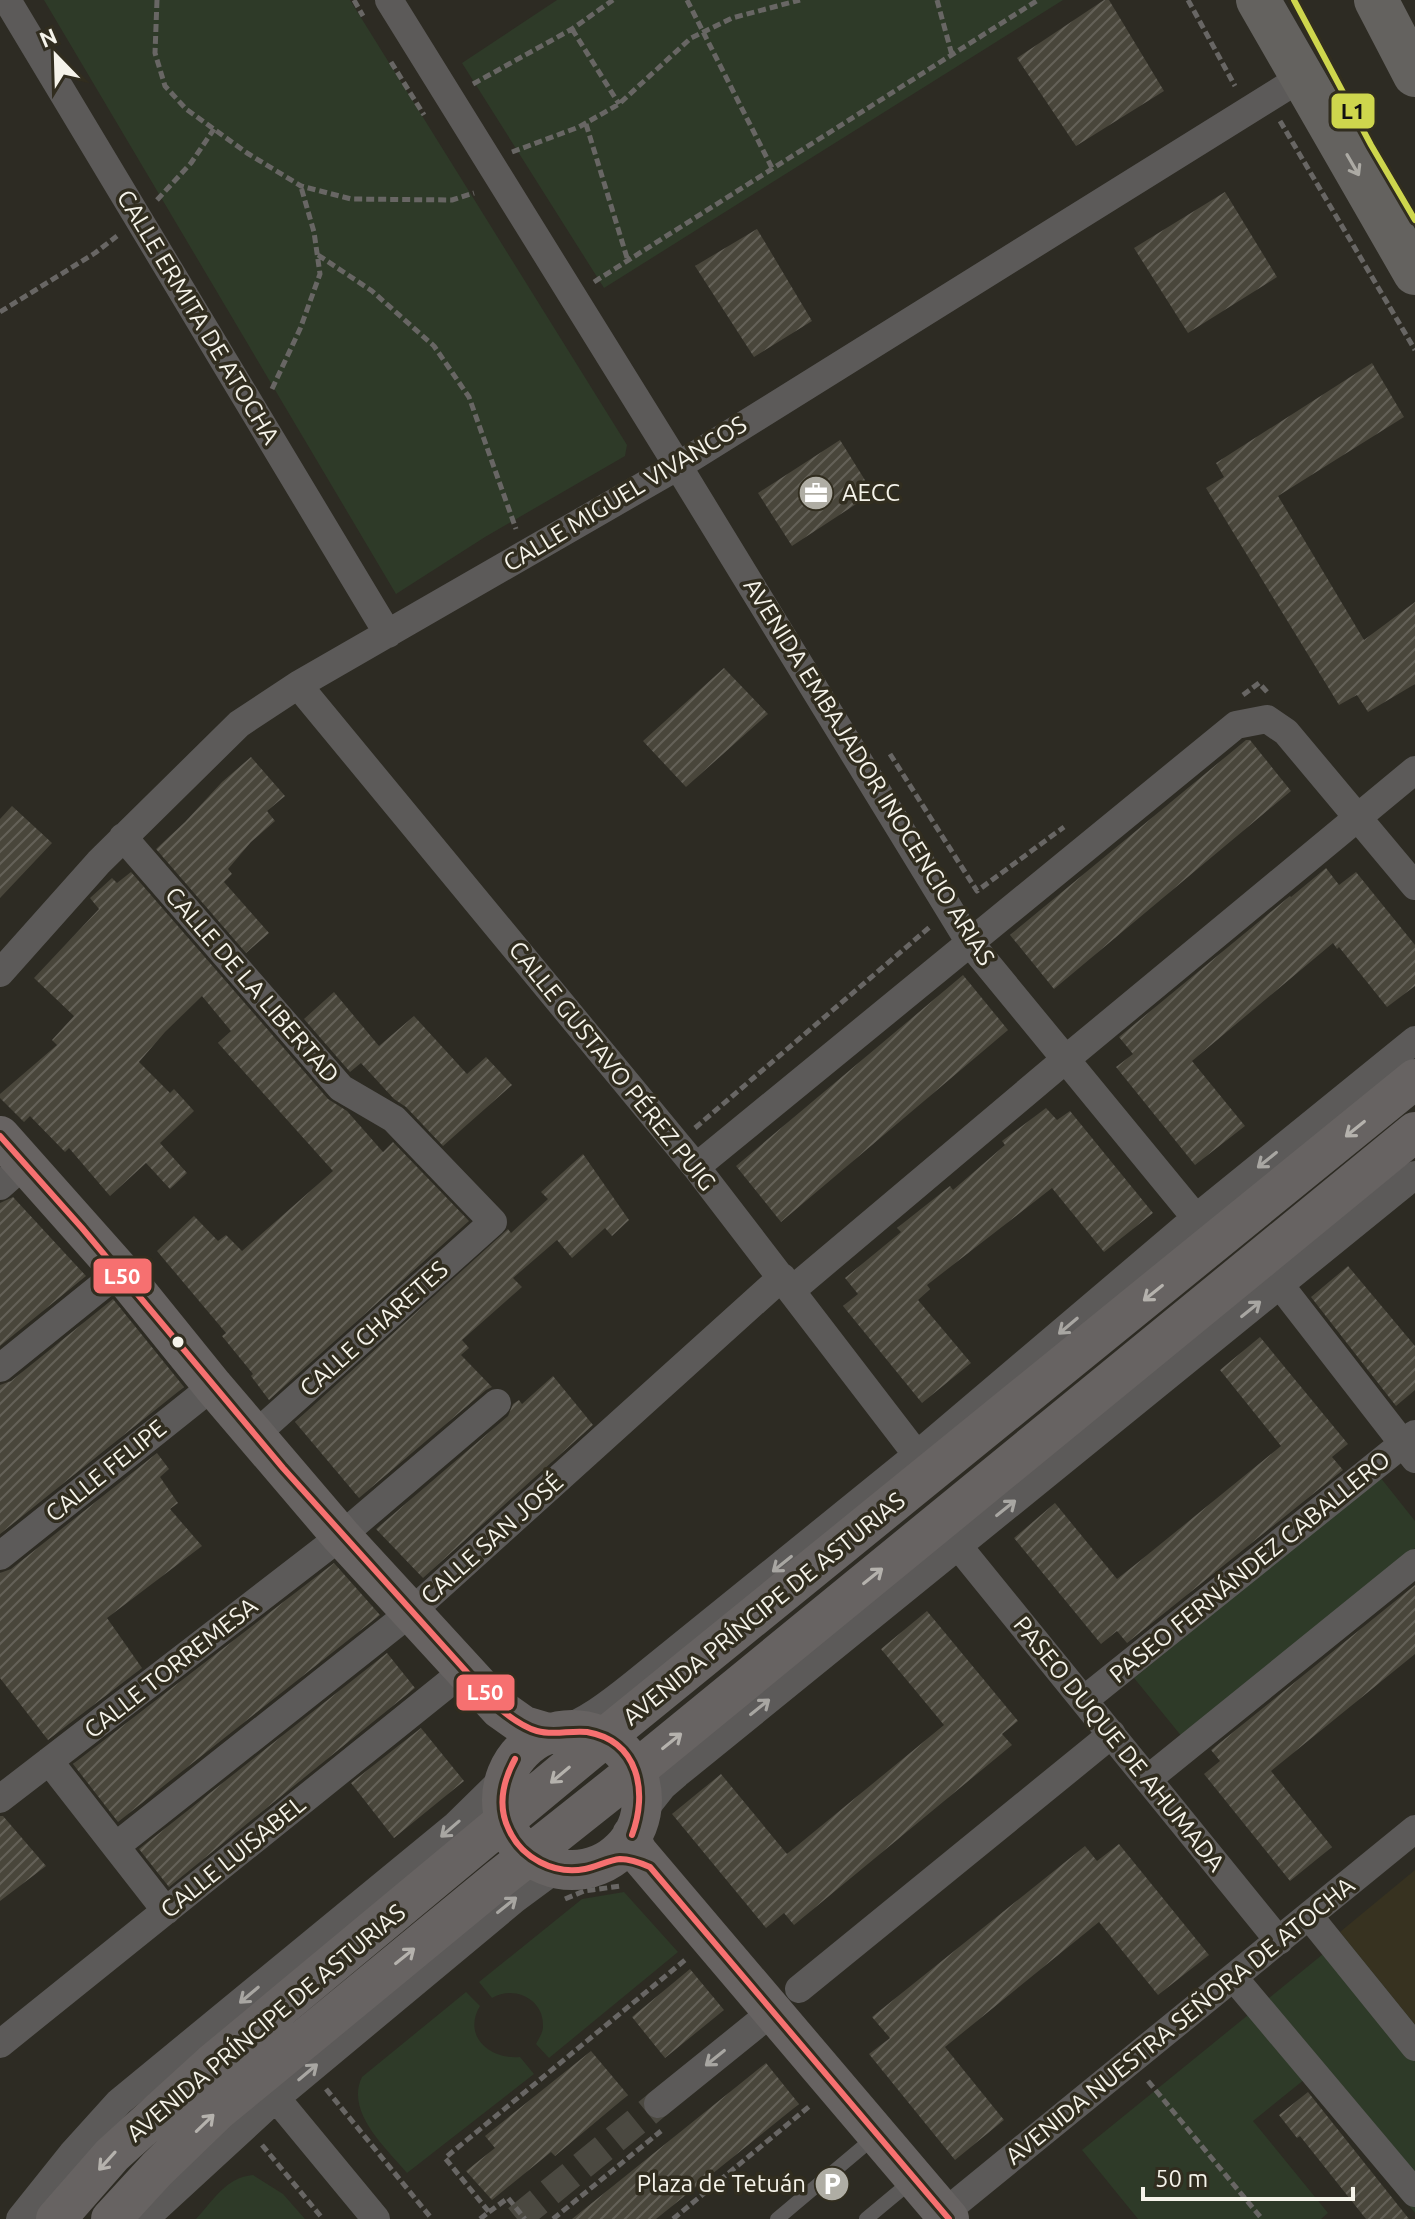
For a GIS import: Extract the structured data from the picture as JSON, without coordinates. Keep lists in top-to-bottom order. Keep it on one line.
{"streets":{"main road":["AVENIDA PRÍNCIPE DE ASTURIAS"],"street":["CALLE ERMITA DE ATOCHA","CALLE MIGUEL VIVANCOS","AVENIDA EMBAJADOR INOCENCIO ARIAS","CALLE DE LA LIBERTAD","CALLE GUSTAVO PÉREZ PUIG","CALLE CHARETES","CALLE FELIPE","CALLE SAN JOSÉ","PASEO FERNÁNDEZ CABALLERO","CALLE TORREMESA","PASEO DUQUE DE AHUMADA","CALLE LUISABEL","AVENIDA NUESTRA SEÑORA DE ATOCHA"]},"crossings":[["CALLE ERMITA DE ATOCHA","CALLE MIGUEL VIVANCOS"],["CALLE MIGUEL VIVANCOS","AVENIDA EMBAJADOR INOCENCIO ARIAS"],["CALLE MIGUEL VIVANCOS","CALLE DE LA LIBERTAD"],["CALLE MIGUEL VIVANCOS","CALLE GUSTAVO PÉREZ PUIG"],["AVENIDA EMBAJADOR INOCENCIO ARIAS","CALLE SAN JOSÉ"],["CALLE DE LA LIBERTAD","CALLE CHARETES"],["CALLE GUSTAVO PÉREZ PUIG","CALLE SAN JOSÉ"],["PASEO FERNÁNDEZ CABALLERO","PASEO DUQUE DE AHUMADA"],["PASEO DUQUE DE AHUMADA","AVENIDA NUESTRA SEÑORA DE ATOCHA"]],"places":{"office":["AECC"],"parking":["Plaza de Tetuán"]},"lines":["transit line L1","transit line L50"],"scale_bar":"50 m","north":"top left"}
